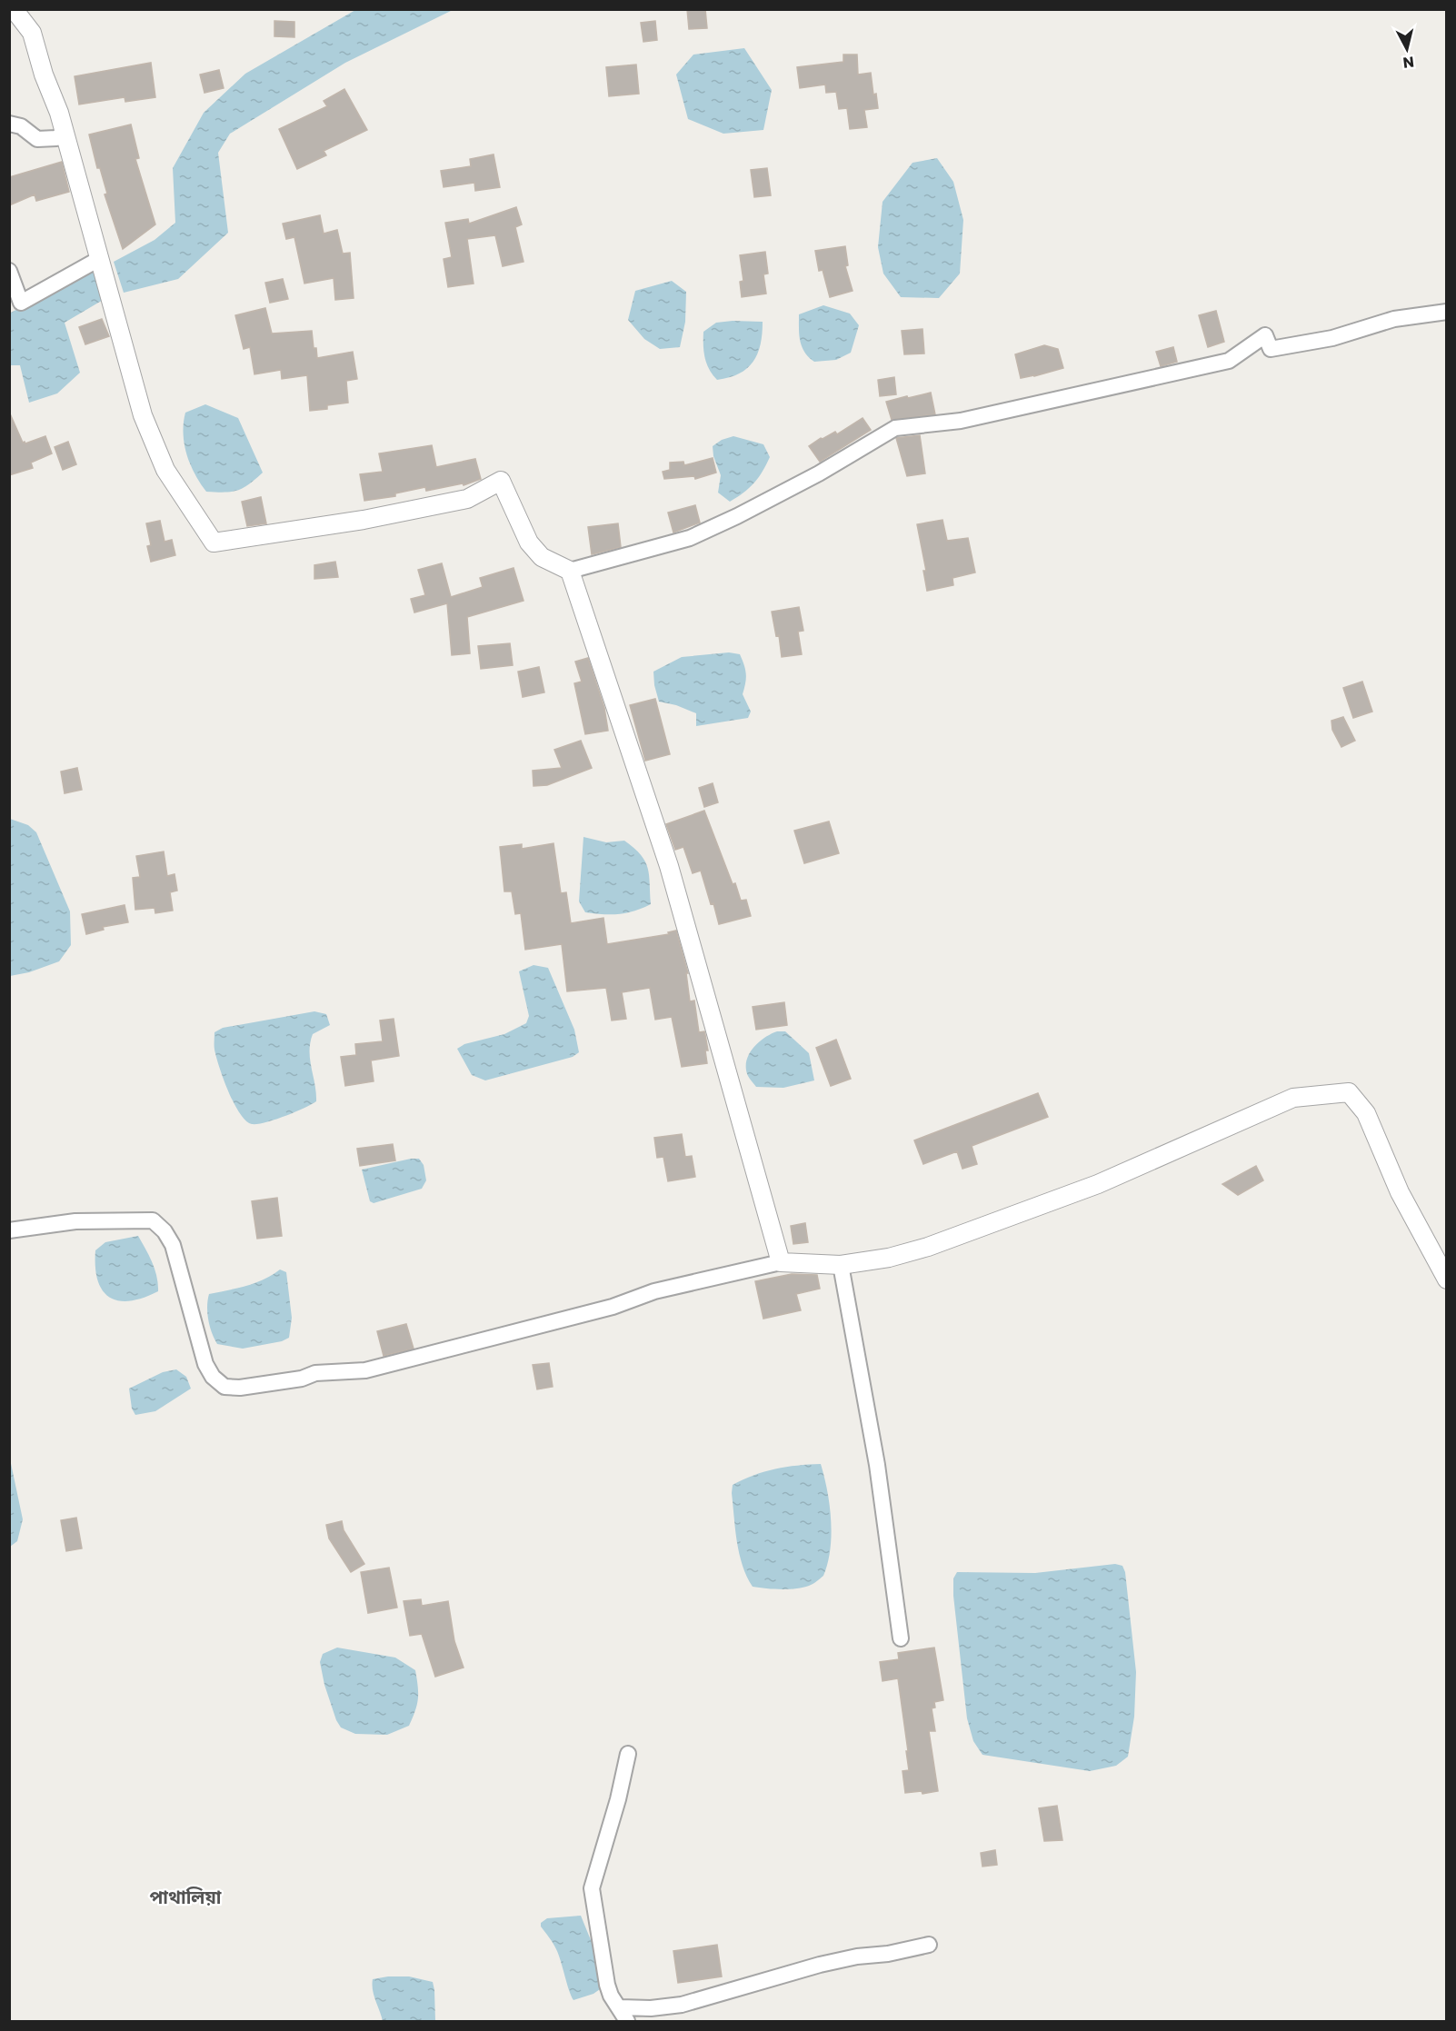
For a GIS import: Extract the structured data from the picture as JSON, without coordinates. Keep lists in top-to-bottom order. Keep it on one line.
{"districts":["পাথালিয়া"],"north":"bottom"}
